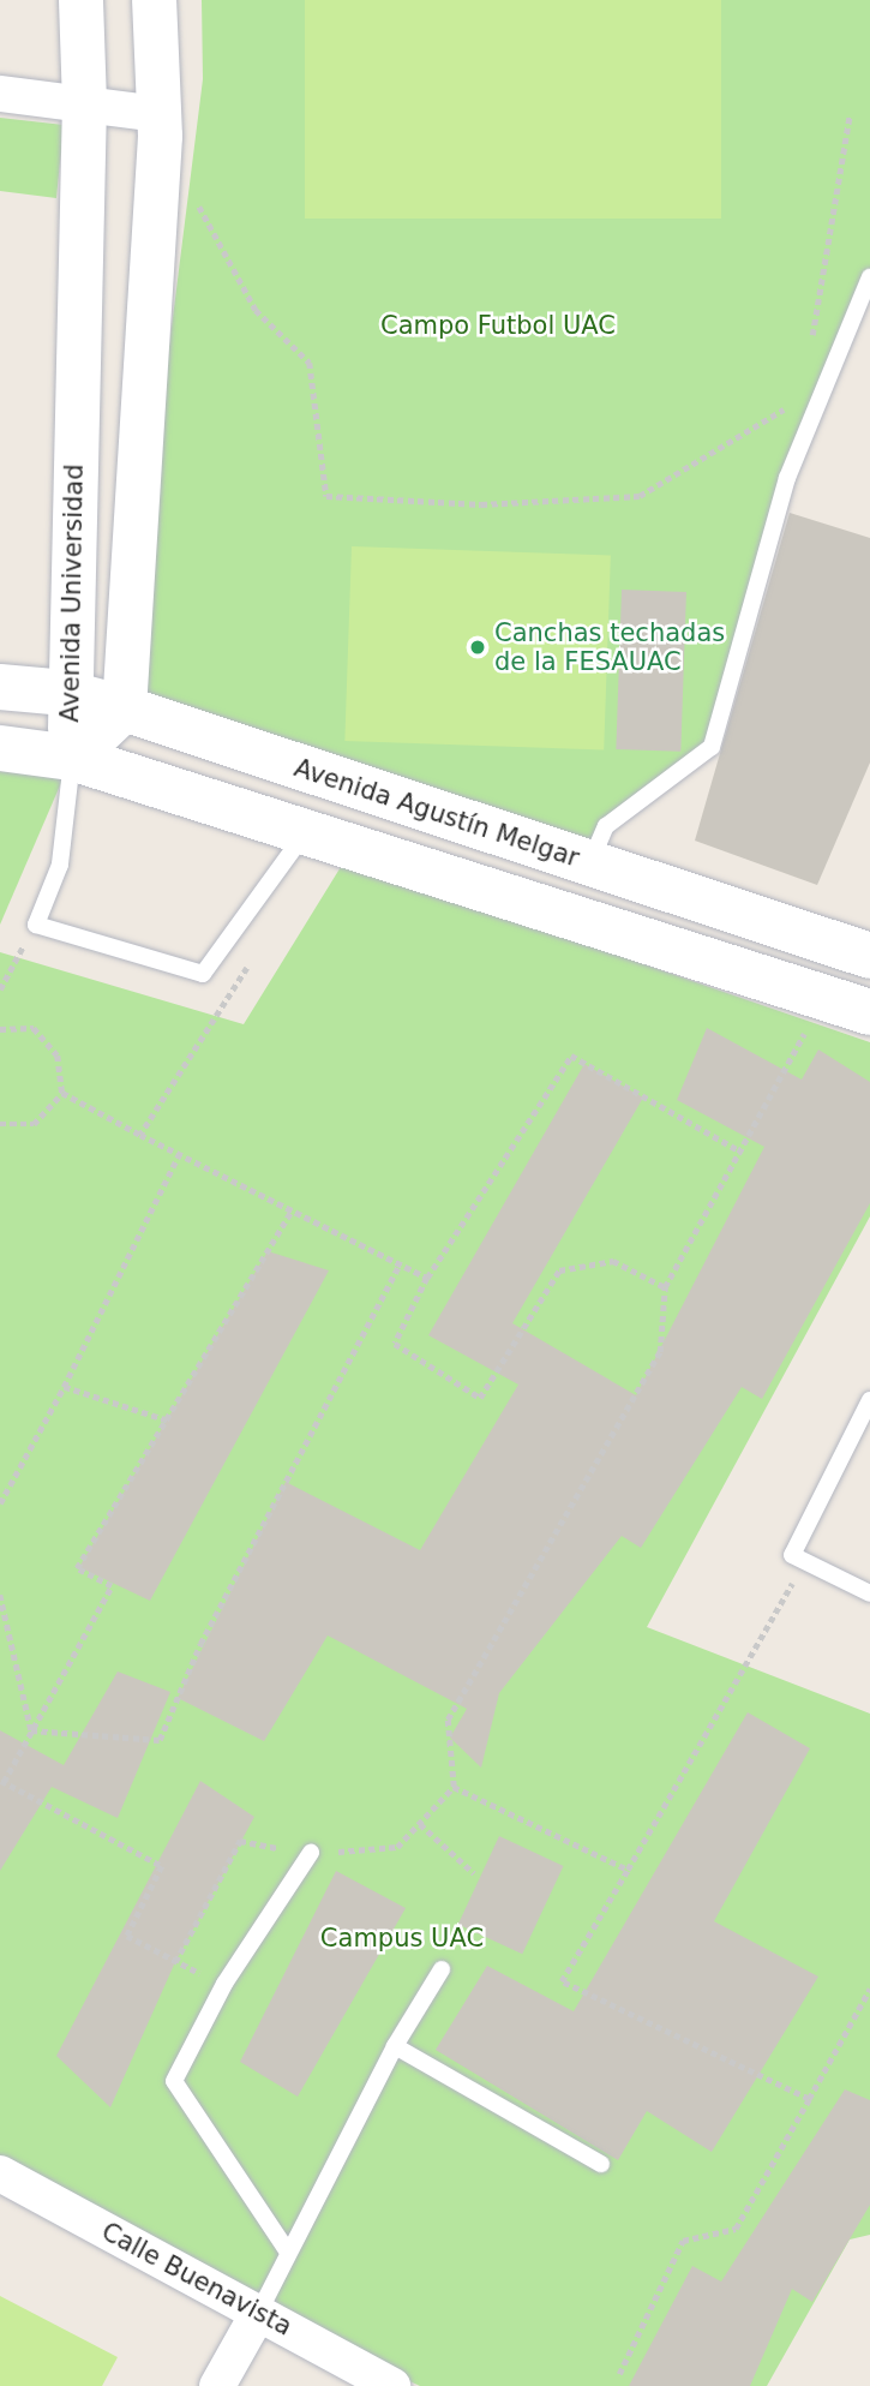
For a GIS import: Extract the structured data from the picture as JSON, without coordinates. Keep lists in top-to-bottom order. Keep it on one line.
{"streets":{"main road":["Avenida Agustín Melgar"],"street":["Avenida Universidad","Calle Buenavista"]},"crossings":[["Avenida Universidad","Avenida Agustín Melgar"]],"parks":["Campo Futbol UAC","Campus UAC"],"places":["Canchas techadas de la FESAUAC"]}
